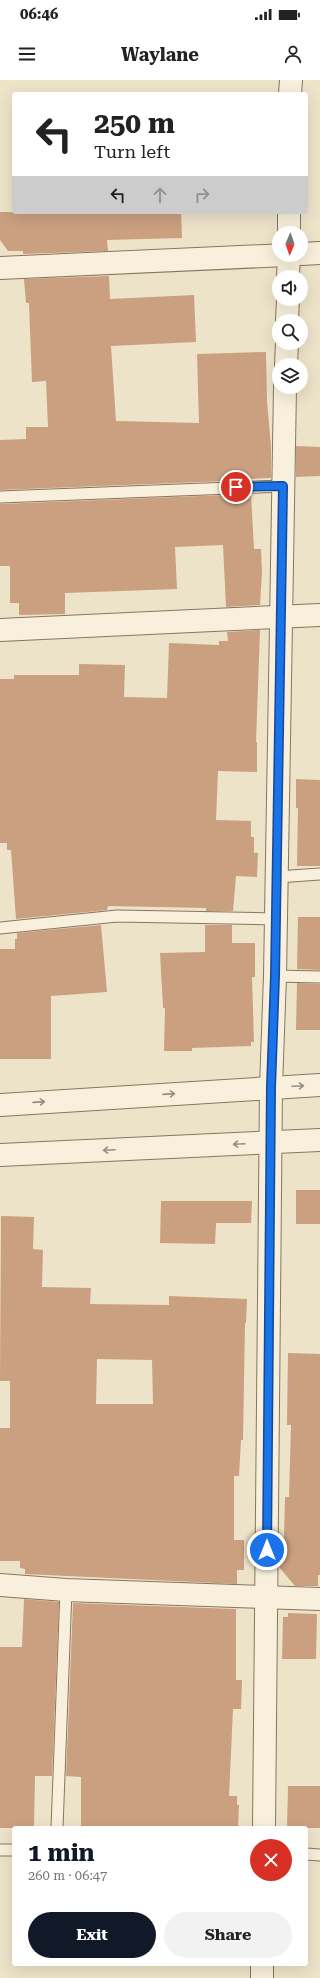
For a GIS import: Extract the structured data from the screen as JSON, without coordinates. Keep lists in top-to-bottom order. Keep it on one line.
{"north":"bottom","page":{"status":"06:46","header":"Waylane","turn":["250 m","Turn left"],"heading":["1 min","260 m · 06:47"],"buttons":["Exit","Share"]}}
